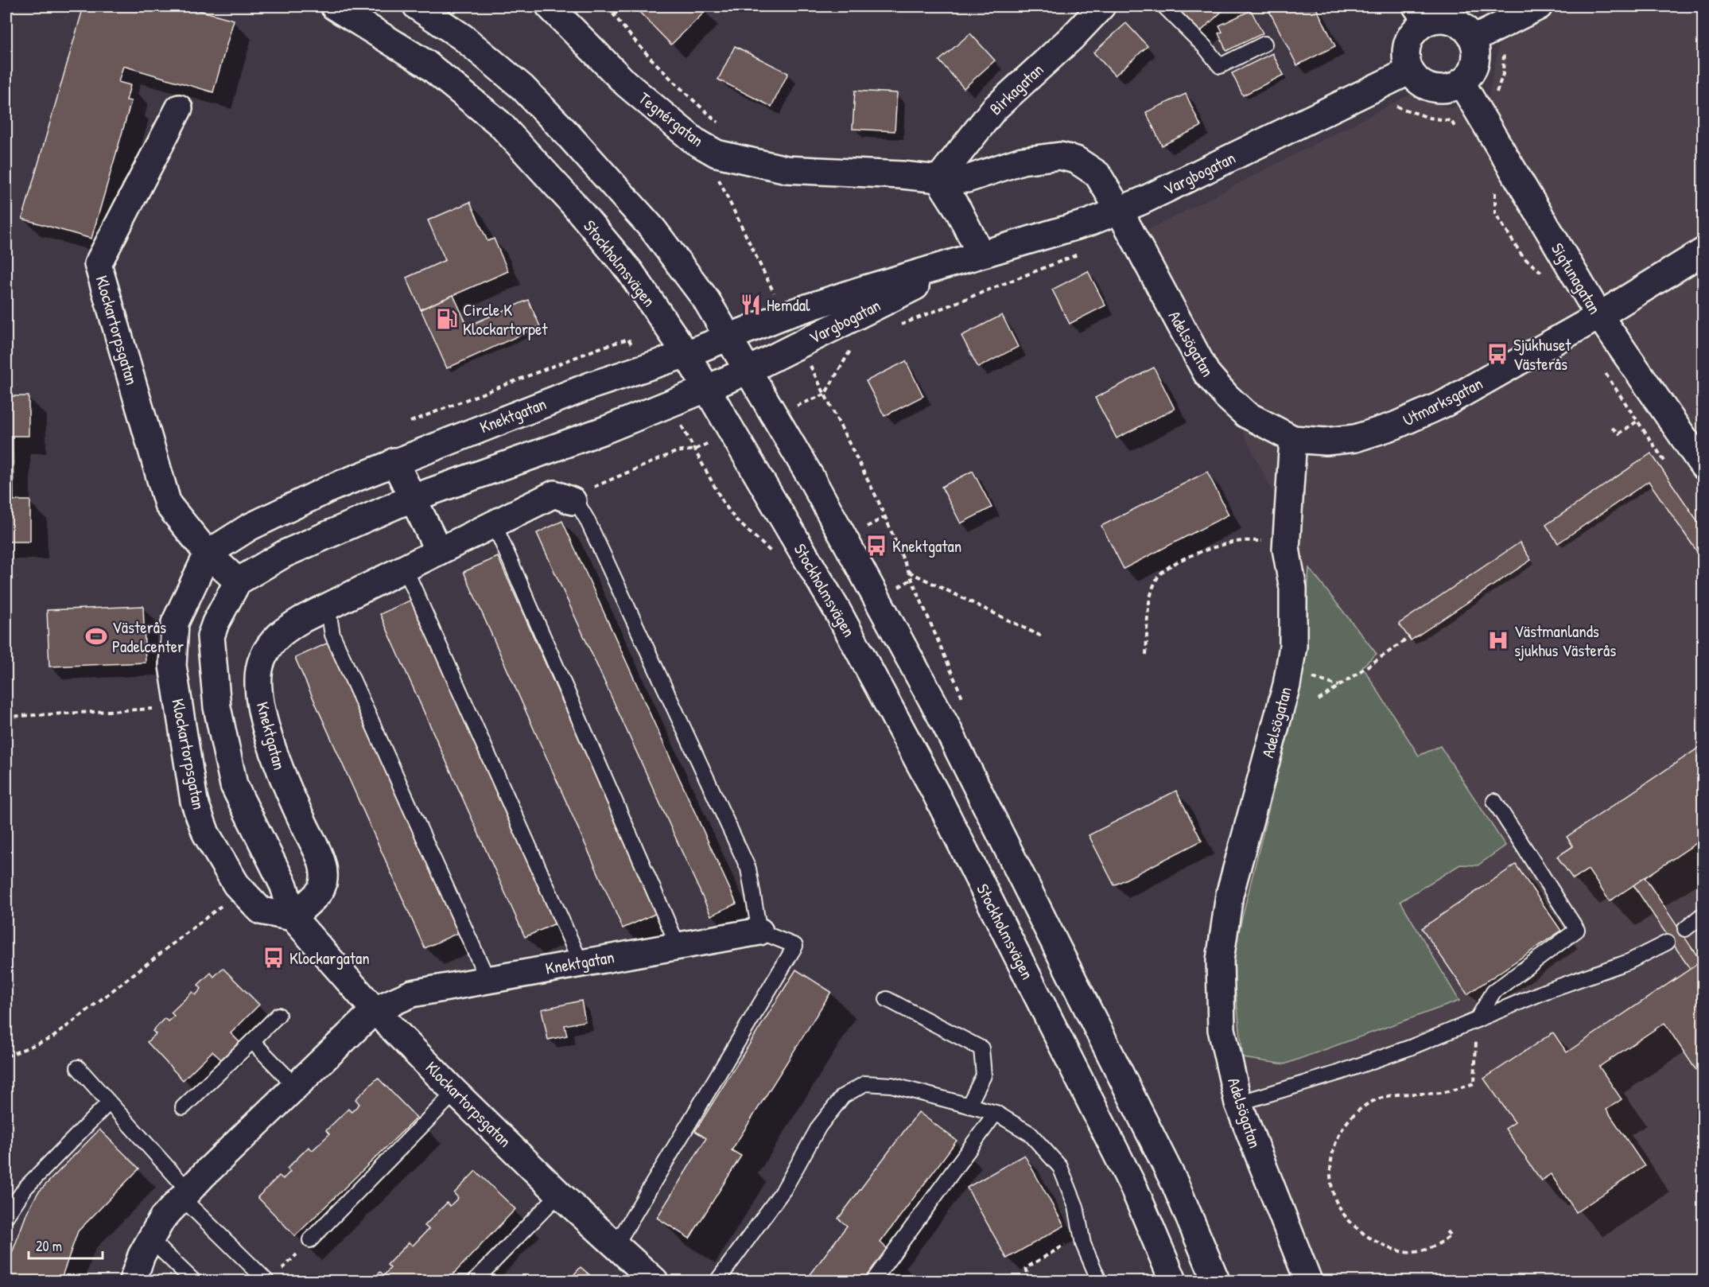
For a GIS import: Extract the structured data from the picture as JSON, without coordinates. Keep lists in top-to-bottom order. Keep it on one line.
{"streets":{"street":["Birkagatan","Tegnérgatan","Vargbogatan","Stockholmsvägen","Sigtunagatan","Klockartorpsgatan","Adelsögatan","Utmarksgatan","Knektgatan"]},"crossings":[["Birkagatan","Tegnérgatan"],["Tegnérgatan","Vargbogatan"],["Tegnérgatan","Adelsögatan"],["Vargbogatan","Stockholmsvägen"],["Vargbogatan","Sigtunagatan"],["Vargbogatan","Adelsögatan"],["Vargbogatan","Knektgatan"],["Stockholmsvägen","Knektgatan"],["Sigtunagatan","Utmarksgatan"],["Klockartorpsgatan","Knektgatan"],["Adelsögatan","Utmarksgatan"]],"places":{"restaurant":["Hemdal"],"fuel station":["Circle K Klockartorpet"],"bus stop":["Sjukhuset Västerås","Knektgatan","Klockargatan"],"sports":["Västerås Padelcenter"],"hospital":["Västmanlands sjukhus Västerås"]},"scale_bar":"20 m"}
